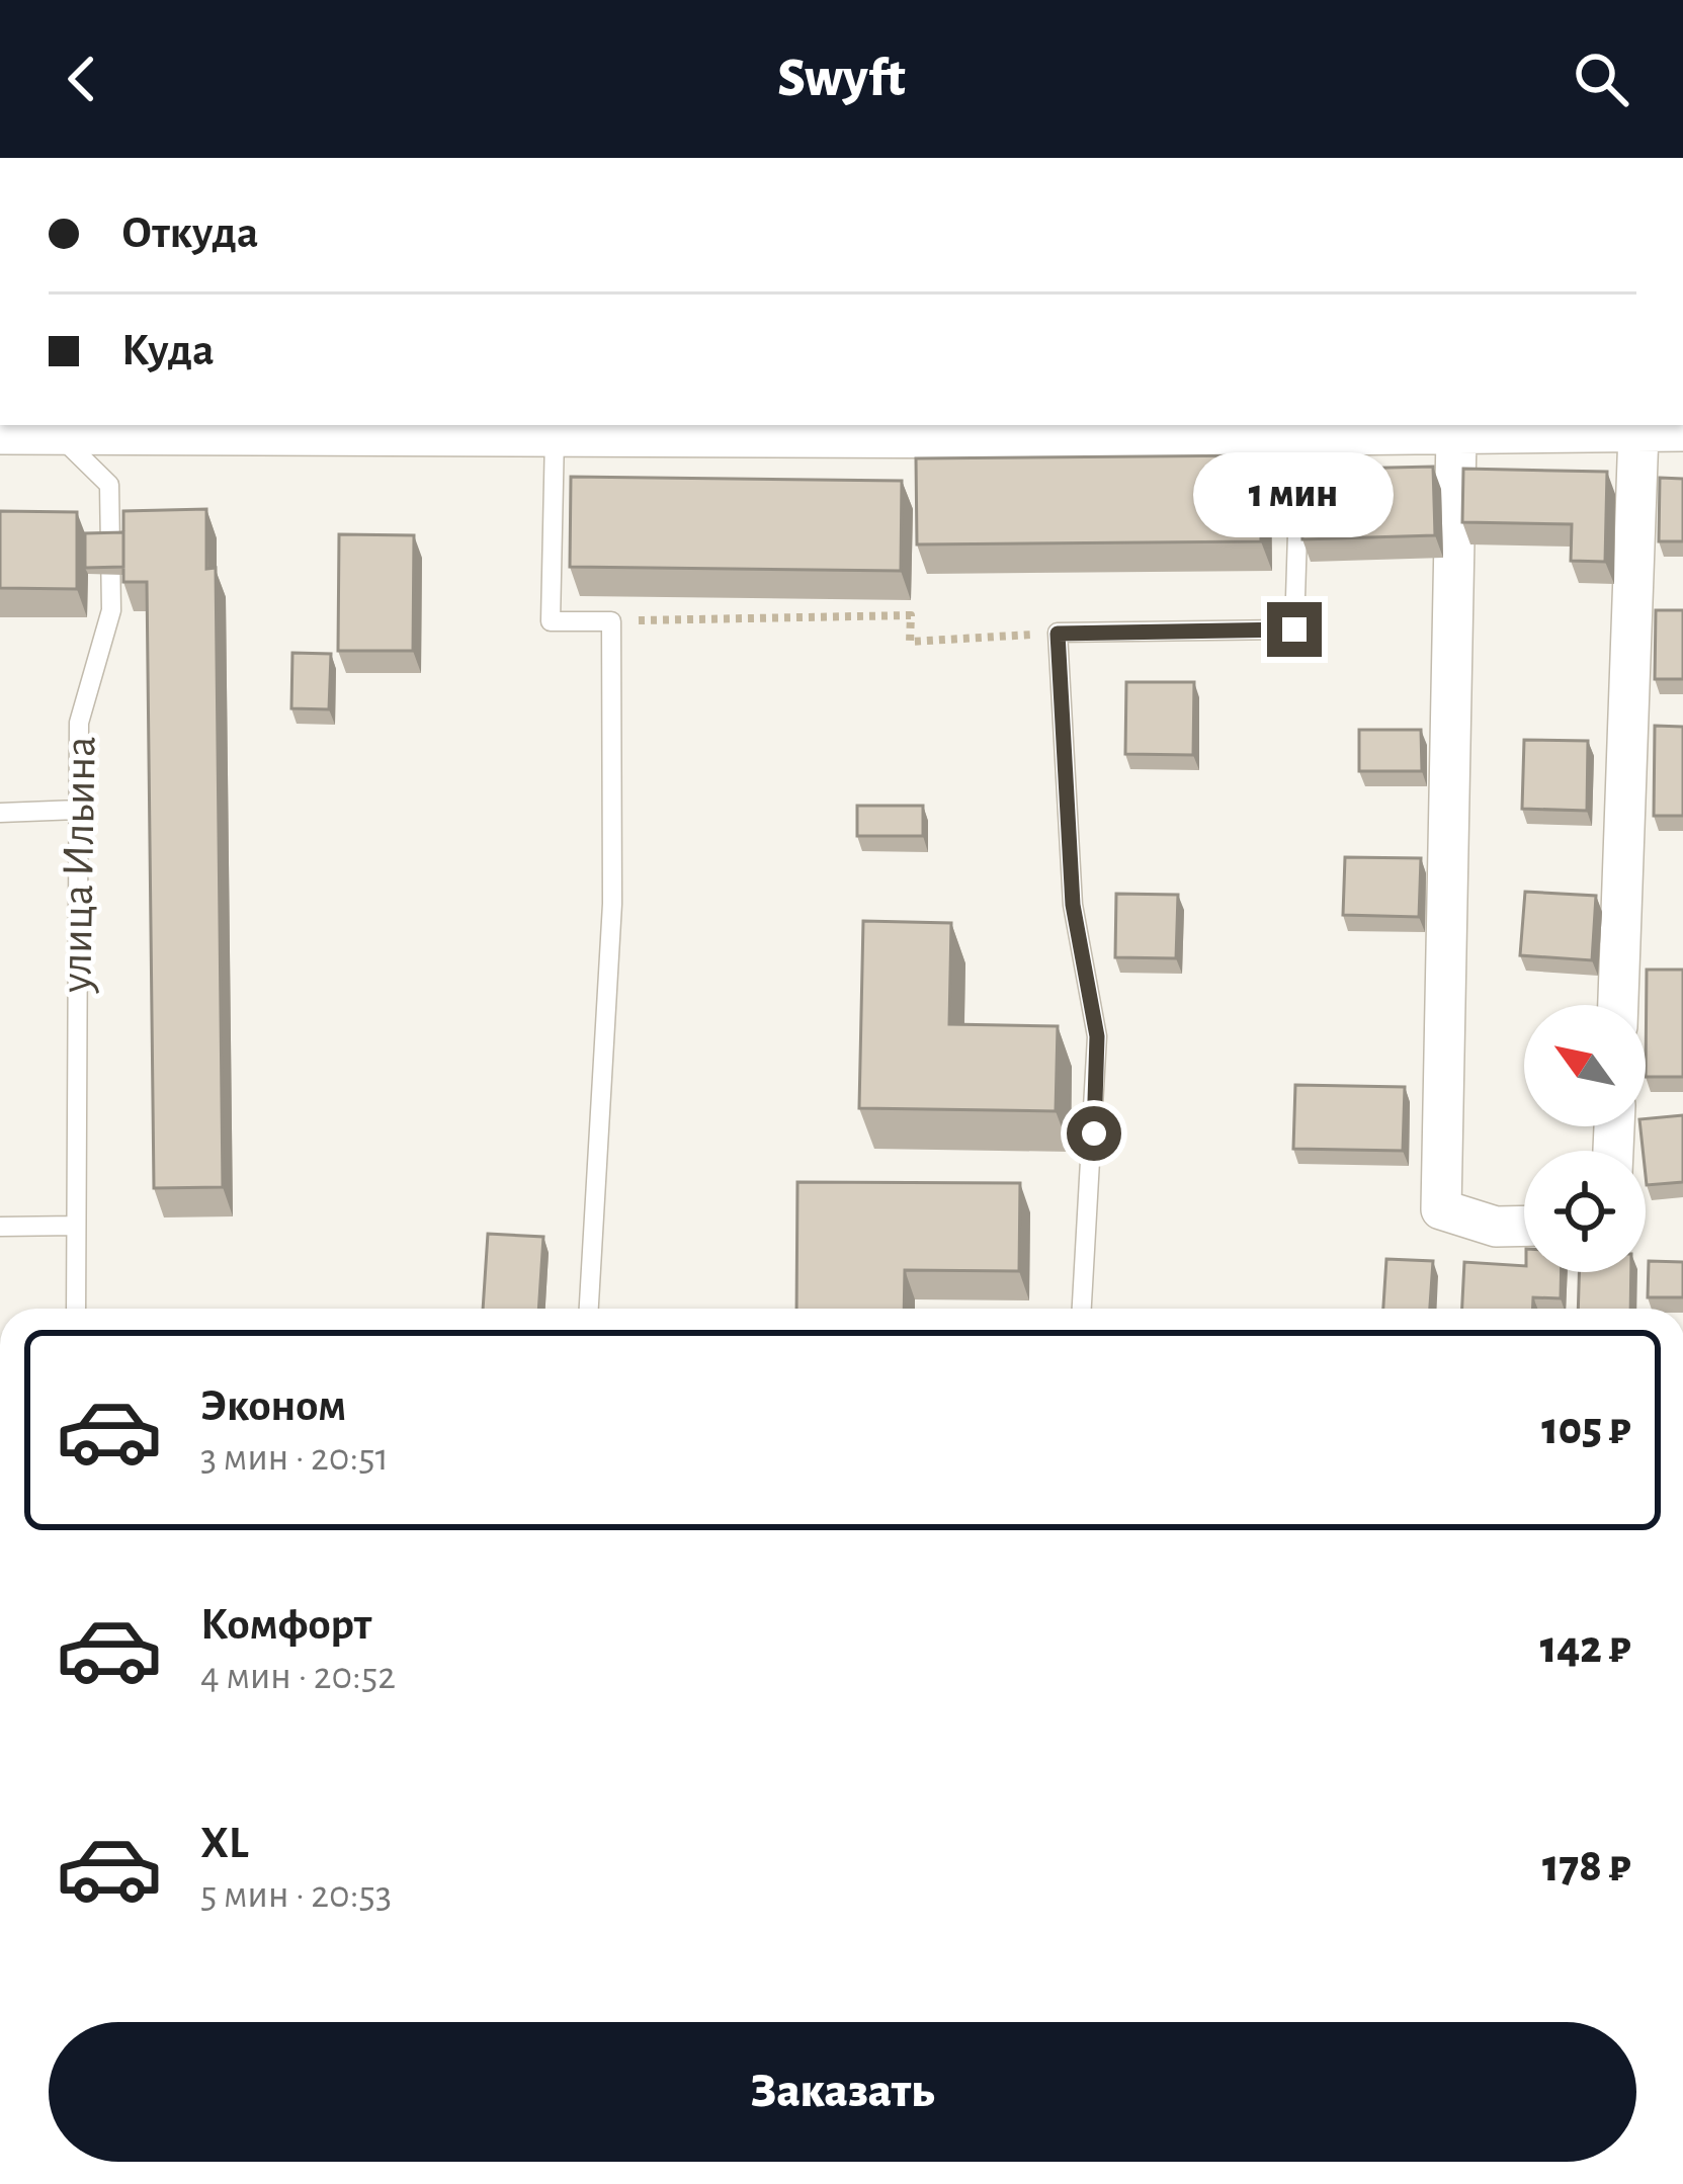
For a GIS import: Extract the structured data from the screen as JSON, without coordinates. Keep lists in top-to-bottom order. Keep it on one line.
{"streets":{"lane":["улица Ильина"]},"north":"top left","page":{"header":"Swyft","banner":["Откуда","Куда"],"bubble":"1 мин","list":[{"name":"Эконом","note":"3 мин · 20:51","value":"105 ₽"},{"name":"Комфорт","note":"4 мин · 20:52","value":"142 ₽"},{"name":"XL","note":"5 мин · 20:53","value":"178 ₽"}],"buttons":"Заказать"}}
